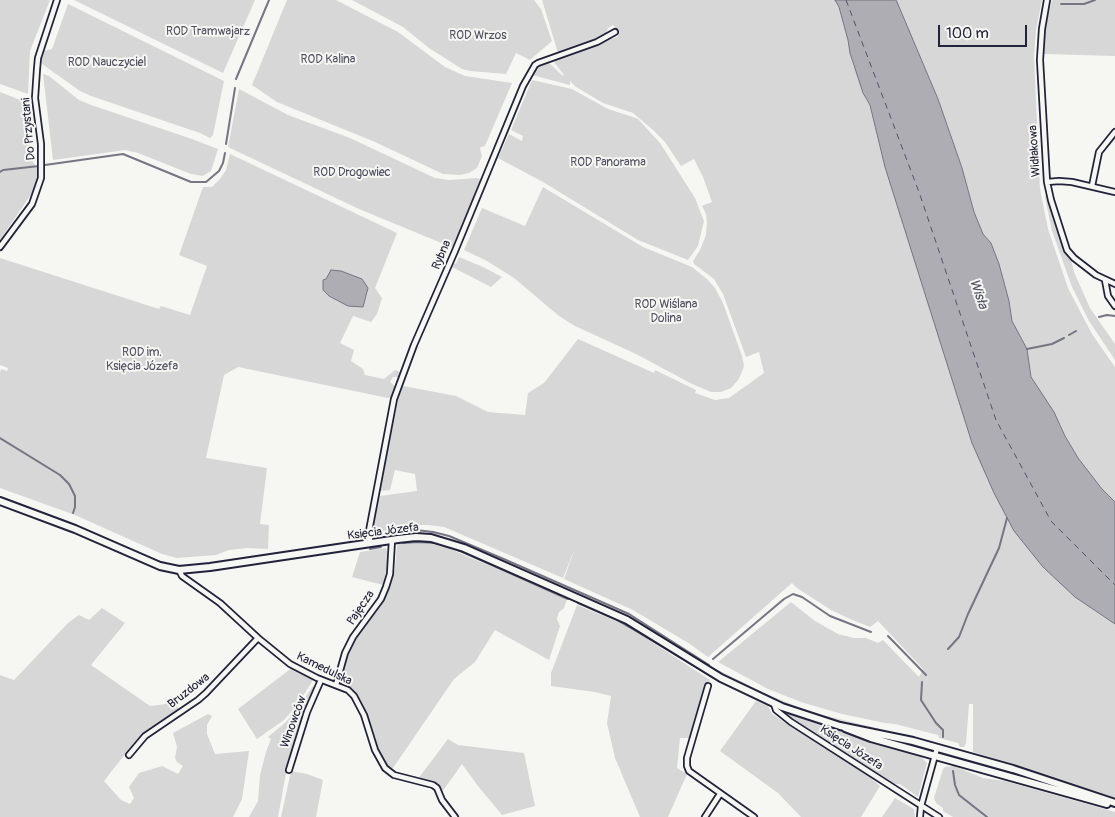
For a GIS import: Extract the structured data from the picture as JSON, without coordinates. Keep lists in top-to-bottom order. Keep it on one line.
{"streets":{"main road":["Księcia Józefa"],"street":["Do Przystani","Widłakowa","Rybna","Pajęcza","Kamedulska","Bruzdowa","Winowców"]},"crossings":[["Rybna","Księcia Józefa"],["Księcia Józefa","Pajęcza"],["Księcia Józefa","Kamedulska"],["Pajęcza","Kamedulska"],["Kamedulska","Bruzdowa"],["Kamedulska","Winowców"]],"water":["Wisła"],"parks":["ROD Tramwajarz","ROD Wrzos","ROD Kalina","ROD Nauczyciel","ROD Panorama","ROD Drogowiec","ROD Wiślana Dolina","ROD im. Księcia Józefa"],"scale_bar":"100 m"}
